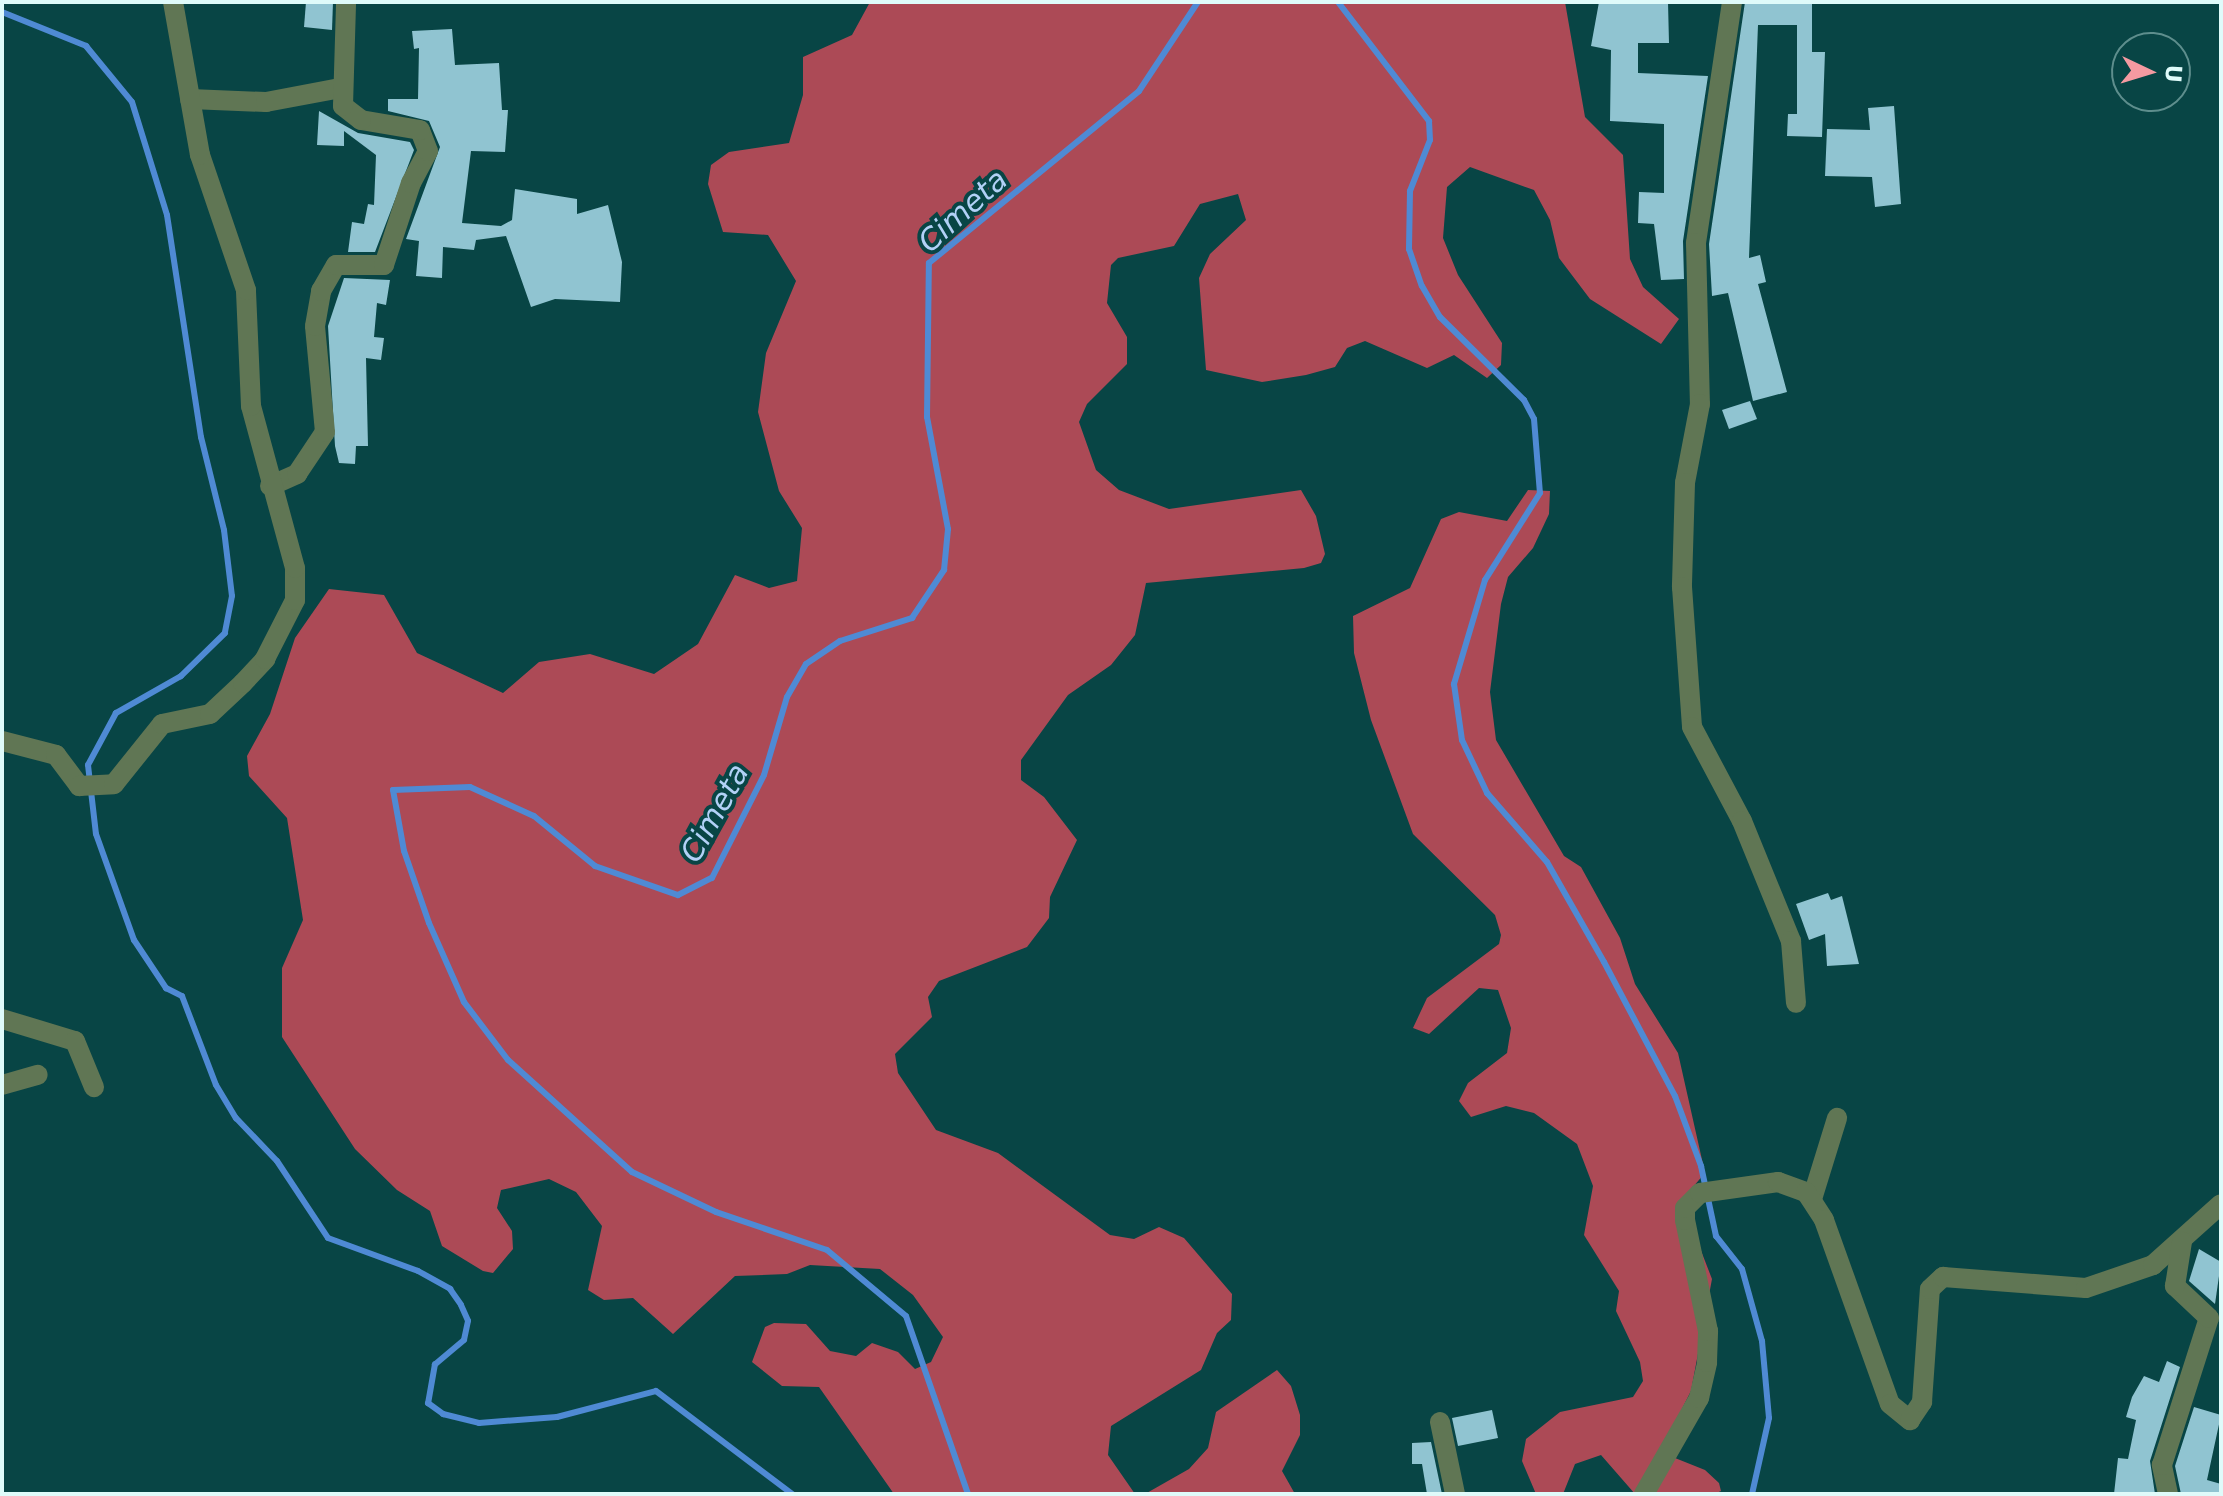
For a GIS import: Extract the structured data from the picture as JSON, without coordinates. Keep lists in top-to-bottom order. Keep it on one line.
{"water":["Cimeta"],"north":"right"}
